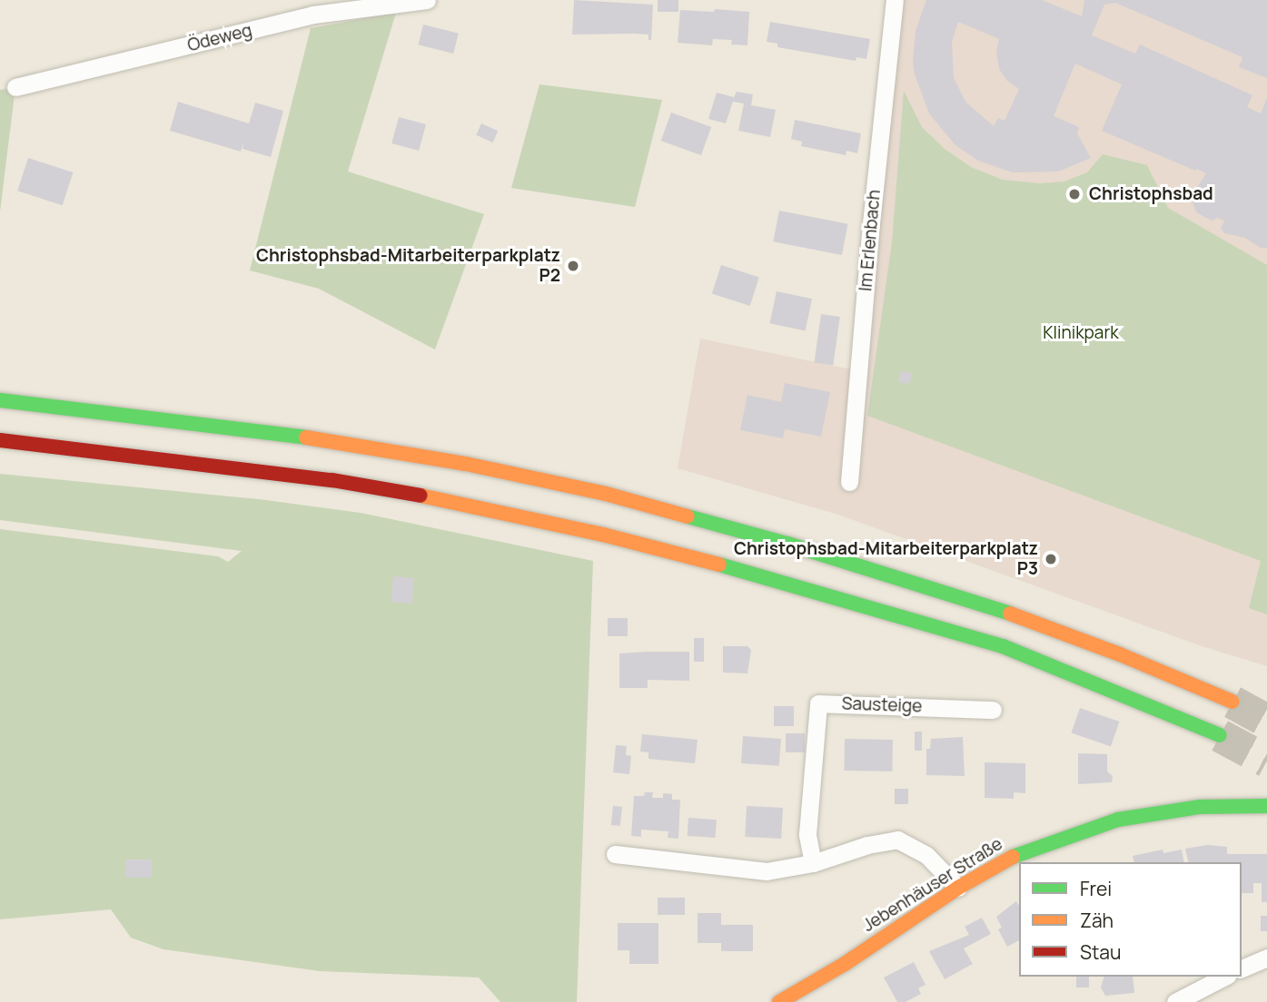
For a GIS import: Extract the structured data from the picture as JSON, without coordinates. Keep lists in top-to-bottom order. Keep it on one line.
{"streets":{"main road":["Jebenhäuser Straße"],"street":["Ödeweg","Im Erlenbach","Sausteige"]},"parks":["Klinikpark"],"places":["Christophsbad","Christophsbad-Mitarbeiterparkplatz P2","Christophsbad-Mitarbeiterparkplatz P3"],"legend":["Frei","Zäh","Stau"]}
